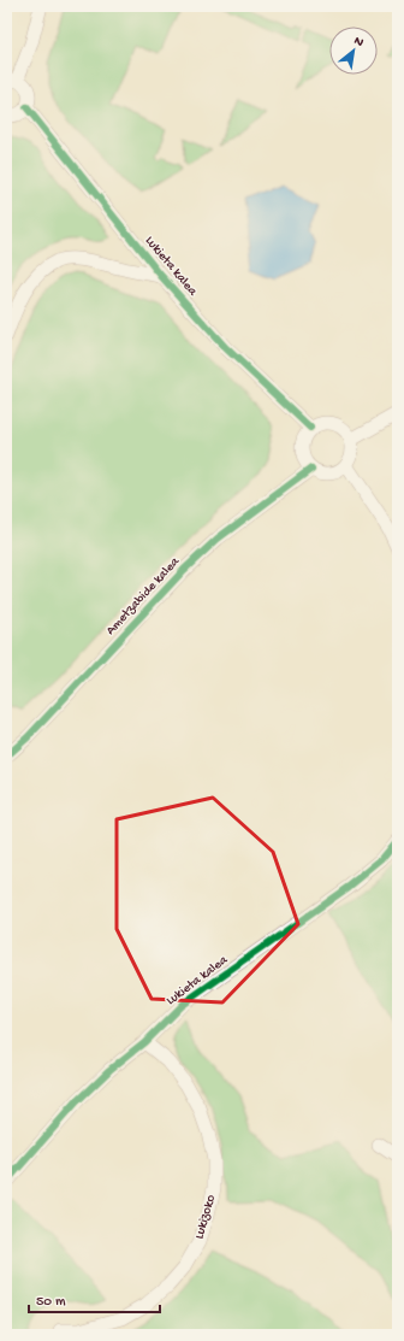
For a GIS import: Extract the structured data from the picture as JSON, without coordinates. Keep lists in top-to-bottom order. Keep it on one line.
{"streets":{"street":["Lukieta kalea","Ametzabide kalea","Lukizoko"]},"crossings":[["Lukieta kalea","Ametzabide kalea"],["Lukieta kalea","Lukizoko"]],"scale_bar":"50 m","north":"top right"}
